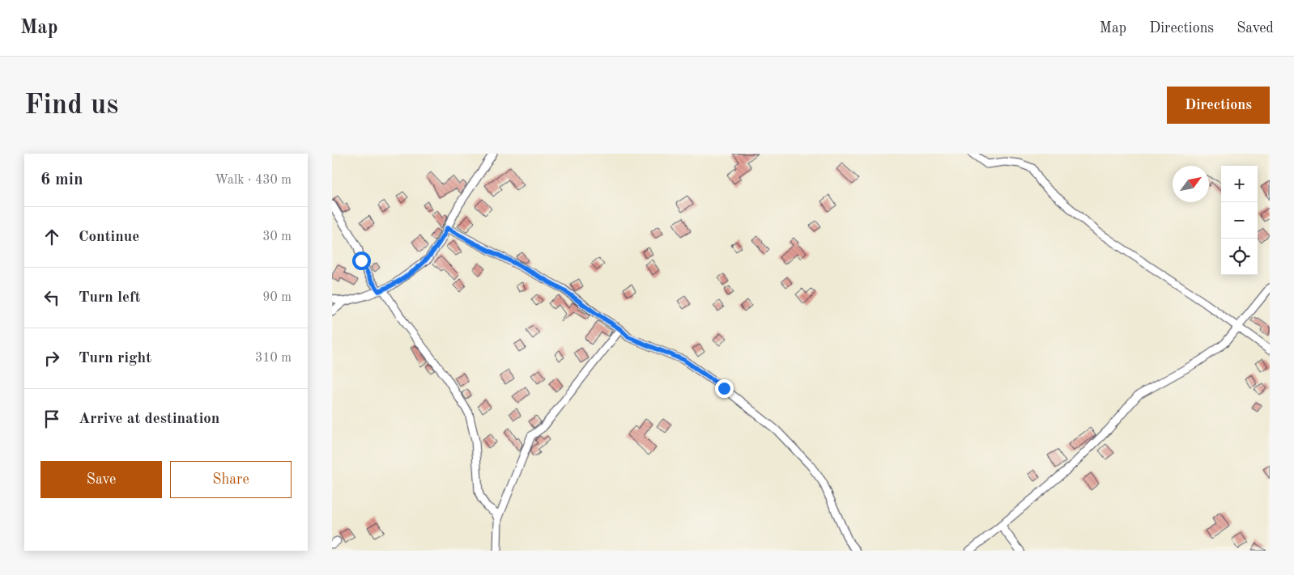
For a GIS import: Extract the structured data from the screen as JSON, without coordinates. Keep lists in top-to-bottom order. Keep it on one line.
{"north":"top right","page":{"header":"Map","nav":["Map","Directions","Saved"],"buttons":["Directions",["Save","Share"]],"title":"Find us","heading":["6 min","Walk · 430 m"],"map_buttons":["+","−"],"list":[["Continue","30 m"],["Turn left","90 m"],["Turn right","310 m"],"Arrive at destination"]}}
